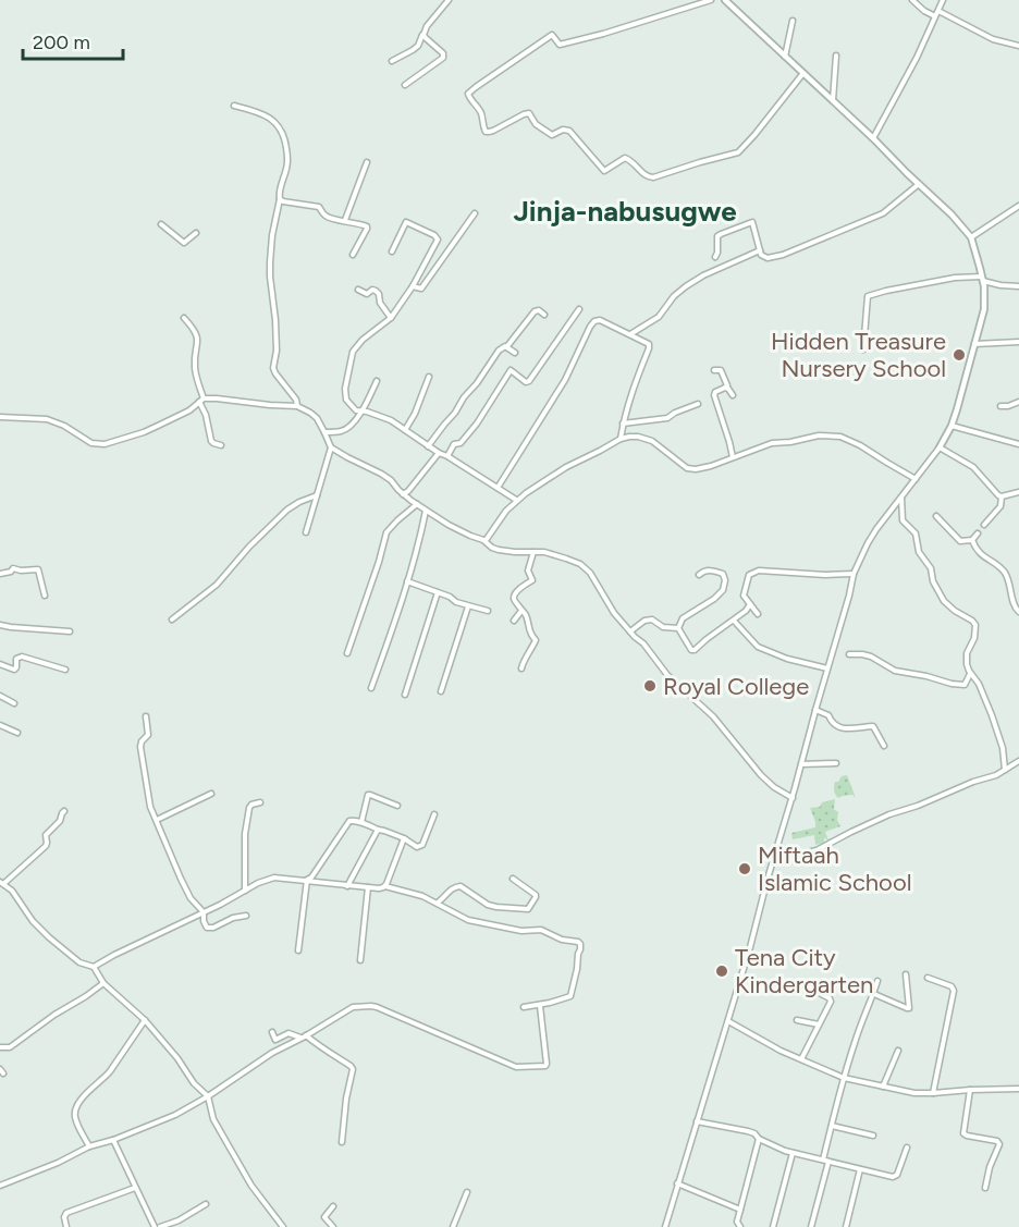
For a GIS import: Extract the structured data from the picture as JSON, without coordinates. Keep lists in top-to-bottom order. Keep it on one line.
{"districts":["Jinja-nabusugwe"],"places":["Hidden Treasure Nursery School","Royal College","Miftaah Islamic School","Tena City Kindergarten"],"scale_bar":"200 m"}
